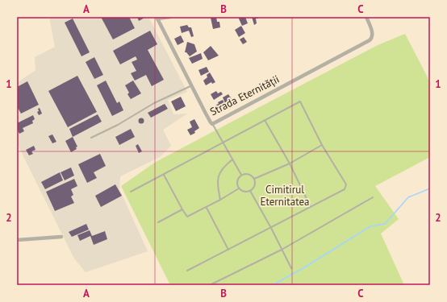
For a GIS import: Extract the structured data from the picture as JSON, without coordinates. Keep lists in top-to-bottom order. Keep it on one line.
{"streets":{"street":["Strada Eternității"]},"parks":["Cimitirul Eternitatea"],"grid":{"columns":["A","B","C"],"rows":["1","2"]}}
